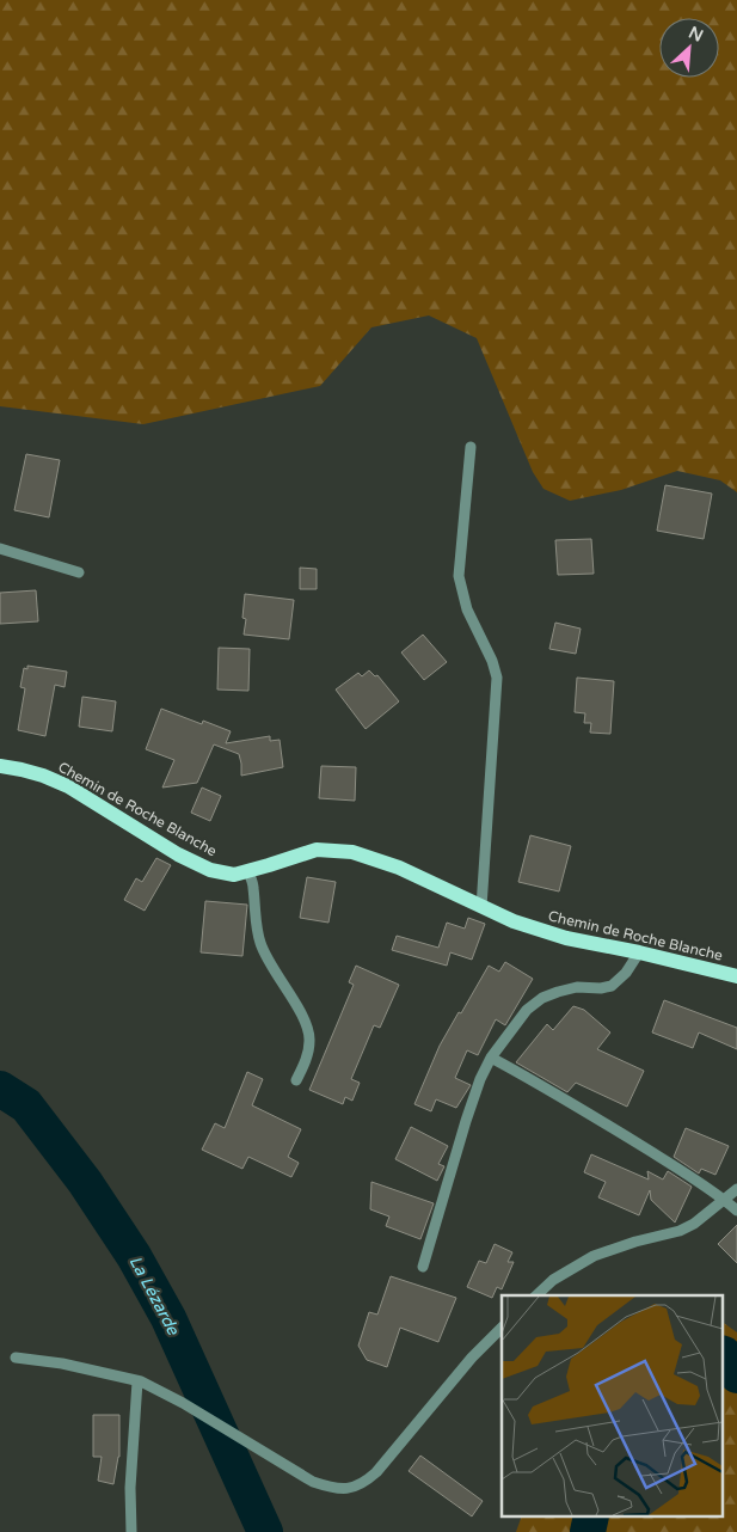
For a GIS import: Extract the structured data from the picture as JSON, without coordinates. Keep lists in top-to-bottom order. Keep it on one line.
{"streets":{"main road":["Chemin de Roche Blanche"]},"water":["La Lézarde"],"north":"top right"}
